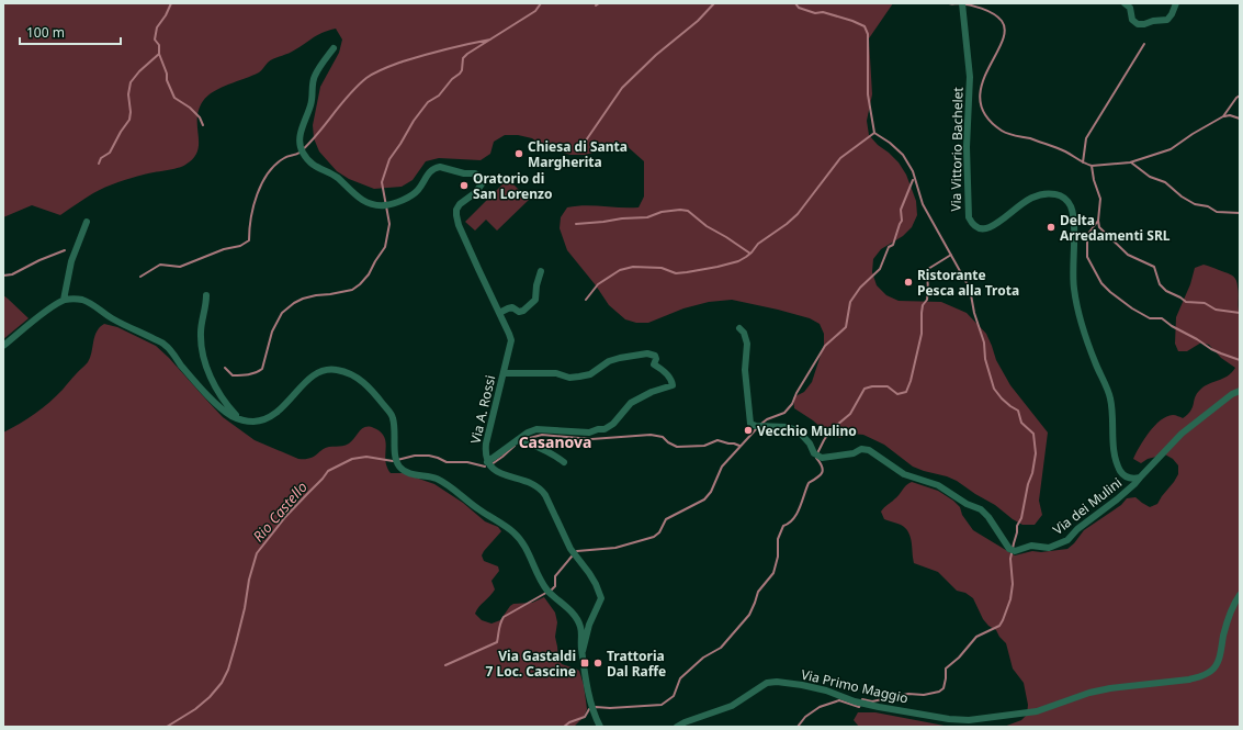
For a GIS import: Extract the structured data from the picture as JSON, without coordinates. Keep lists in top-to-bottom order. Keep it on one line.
{"streets":{"street":["Via Vittorio Bachelet","Via A. Rossi","Via dei Mulini","Via Primo Maggio"]},"crossings":[["Via Vittorio Bachelet","Via dei Mulini"]],"districts":["Casanova"],"water":["Rio Castello"],"places":{"other":["Chiesa di Santa Margherita","Oratorio di San Lorenzo","Delta Arredamenti SRL","Ristorante Pesca alla Trota","Vecchio Mulino","Trattoria Dal Raffe"],"transit":["Via Gastaldi 7 Loc. Cascine"]},"scale_bar":"100 m"}
